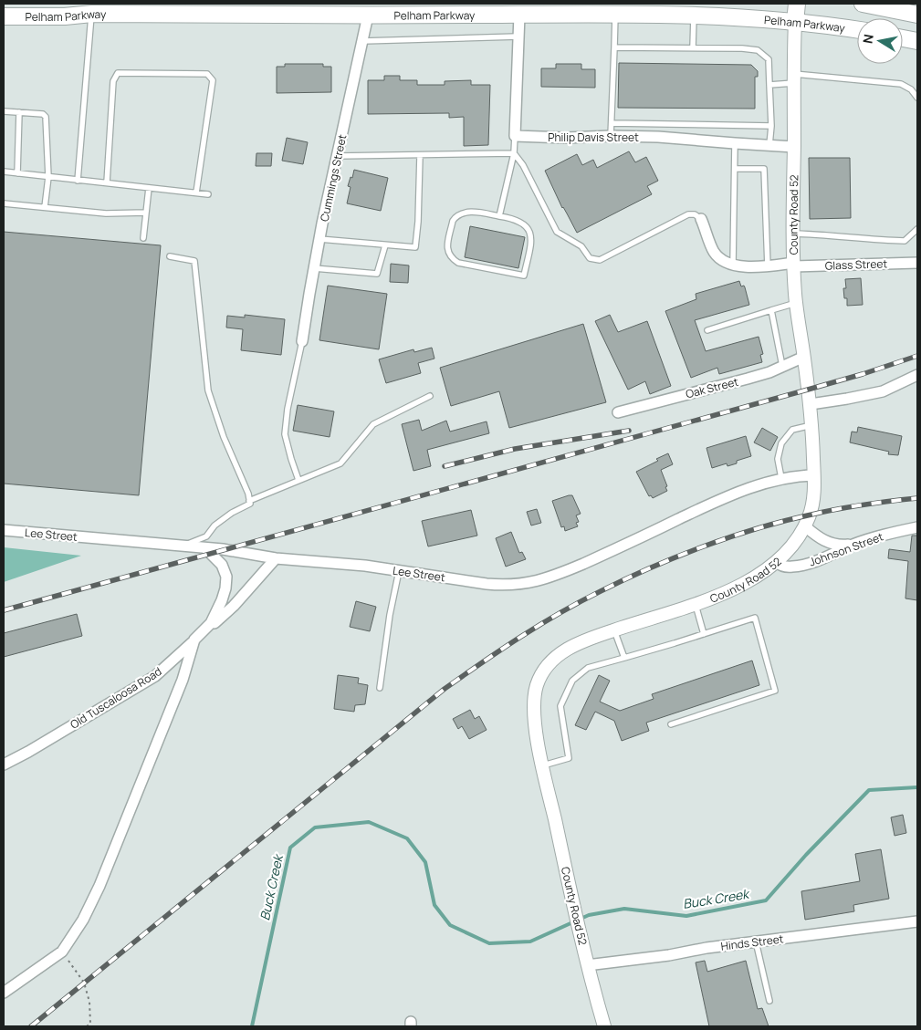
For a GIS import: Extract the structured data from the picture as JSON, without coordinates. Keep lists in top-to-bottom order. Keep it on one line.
{"streets":{"main road":["Pelham Parkway"],"street":["Philip Davis Street","Cummings Street","County Road 52","Glass Street","Oak Street","Lee Street","Johnson Street","Old Tuscaloosa Road","Hinds Street"]},"crossings":[["Pelham Parkway","Cummings Street"],["Pelham Parkway","County Road 52"],["Philip Davis Street","County Road 52"],["County Road 52","Glass Street"],["County Road 52","Oak Street"],["County Road 52","Lee Street"],["County Road 52","Johnson Street"],["County Road 52","Hinds Street"],["Lee Street","Old Tuscaloosa Road"]],"water":["Buck Creek"],"north":"left"}
